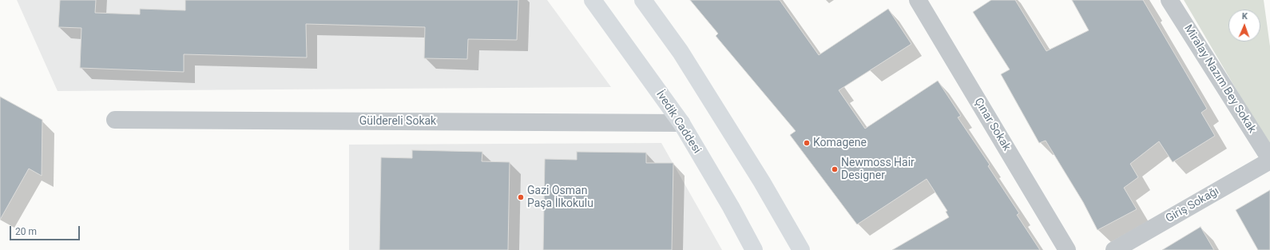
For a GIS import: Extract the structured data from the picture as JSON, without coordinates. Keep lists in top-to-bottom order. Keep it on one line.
{"streets":{"main road":["İvedik Caddesi"],"street":["Miralay Nazım Bey Sokak","Güldereli Sokak","Çınar Sokak","Giriş Sokağı"]},"crossings":[["Miralay Nazım Bey Sokak","Giriş Sokağı"],["Güldereli Sokak","İvedik Caddesi"]],"places":["Komagene","Newmoss Hair Designer","Gazi Osman Paşa İlkokulu"],"scale_bar":"20 m","north":"top"}
